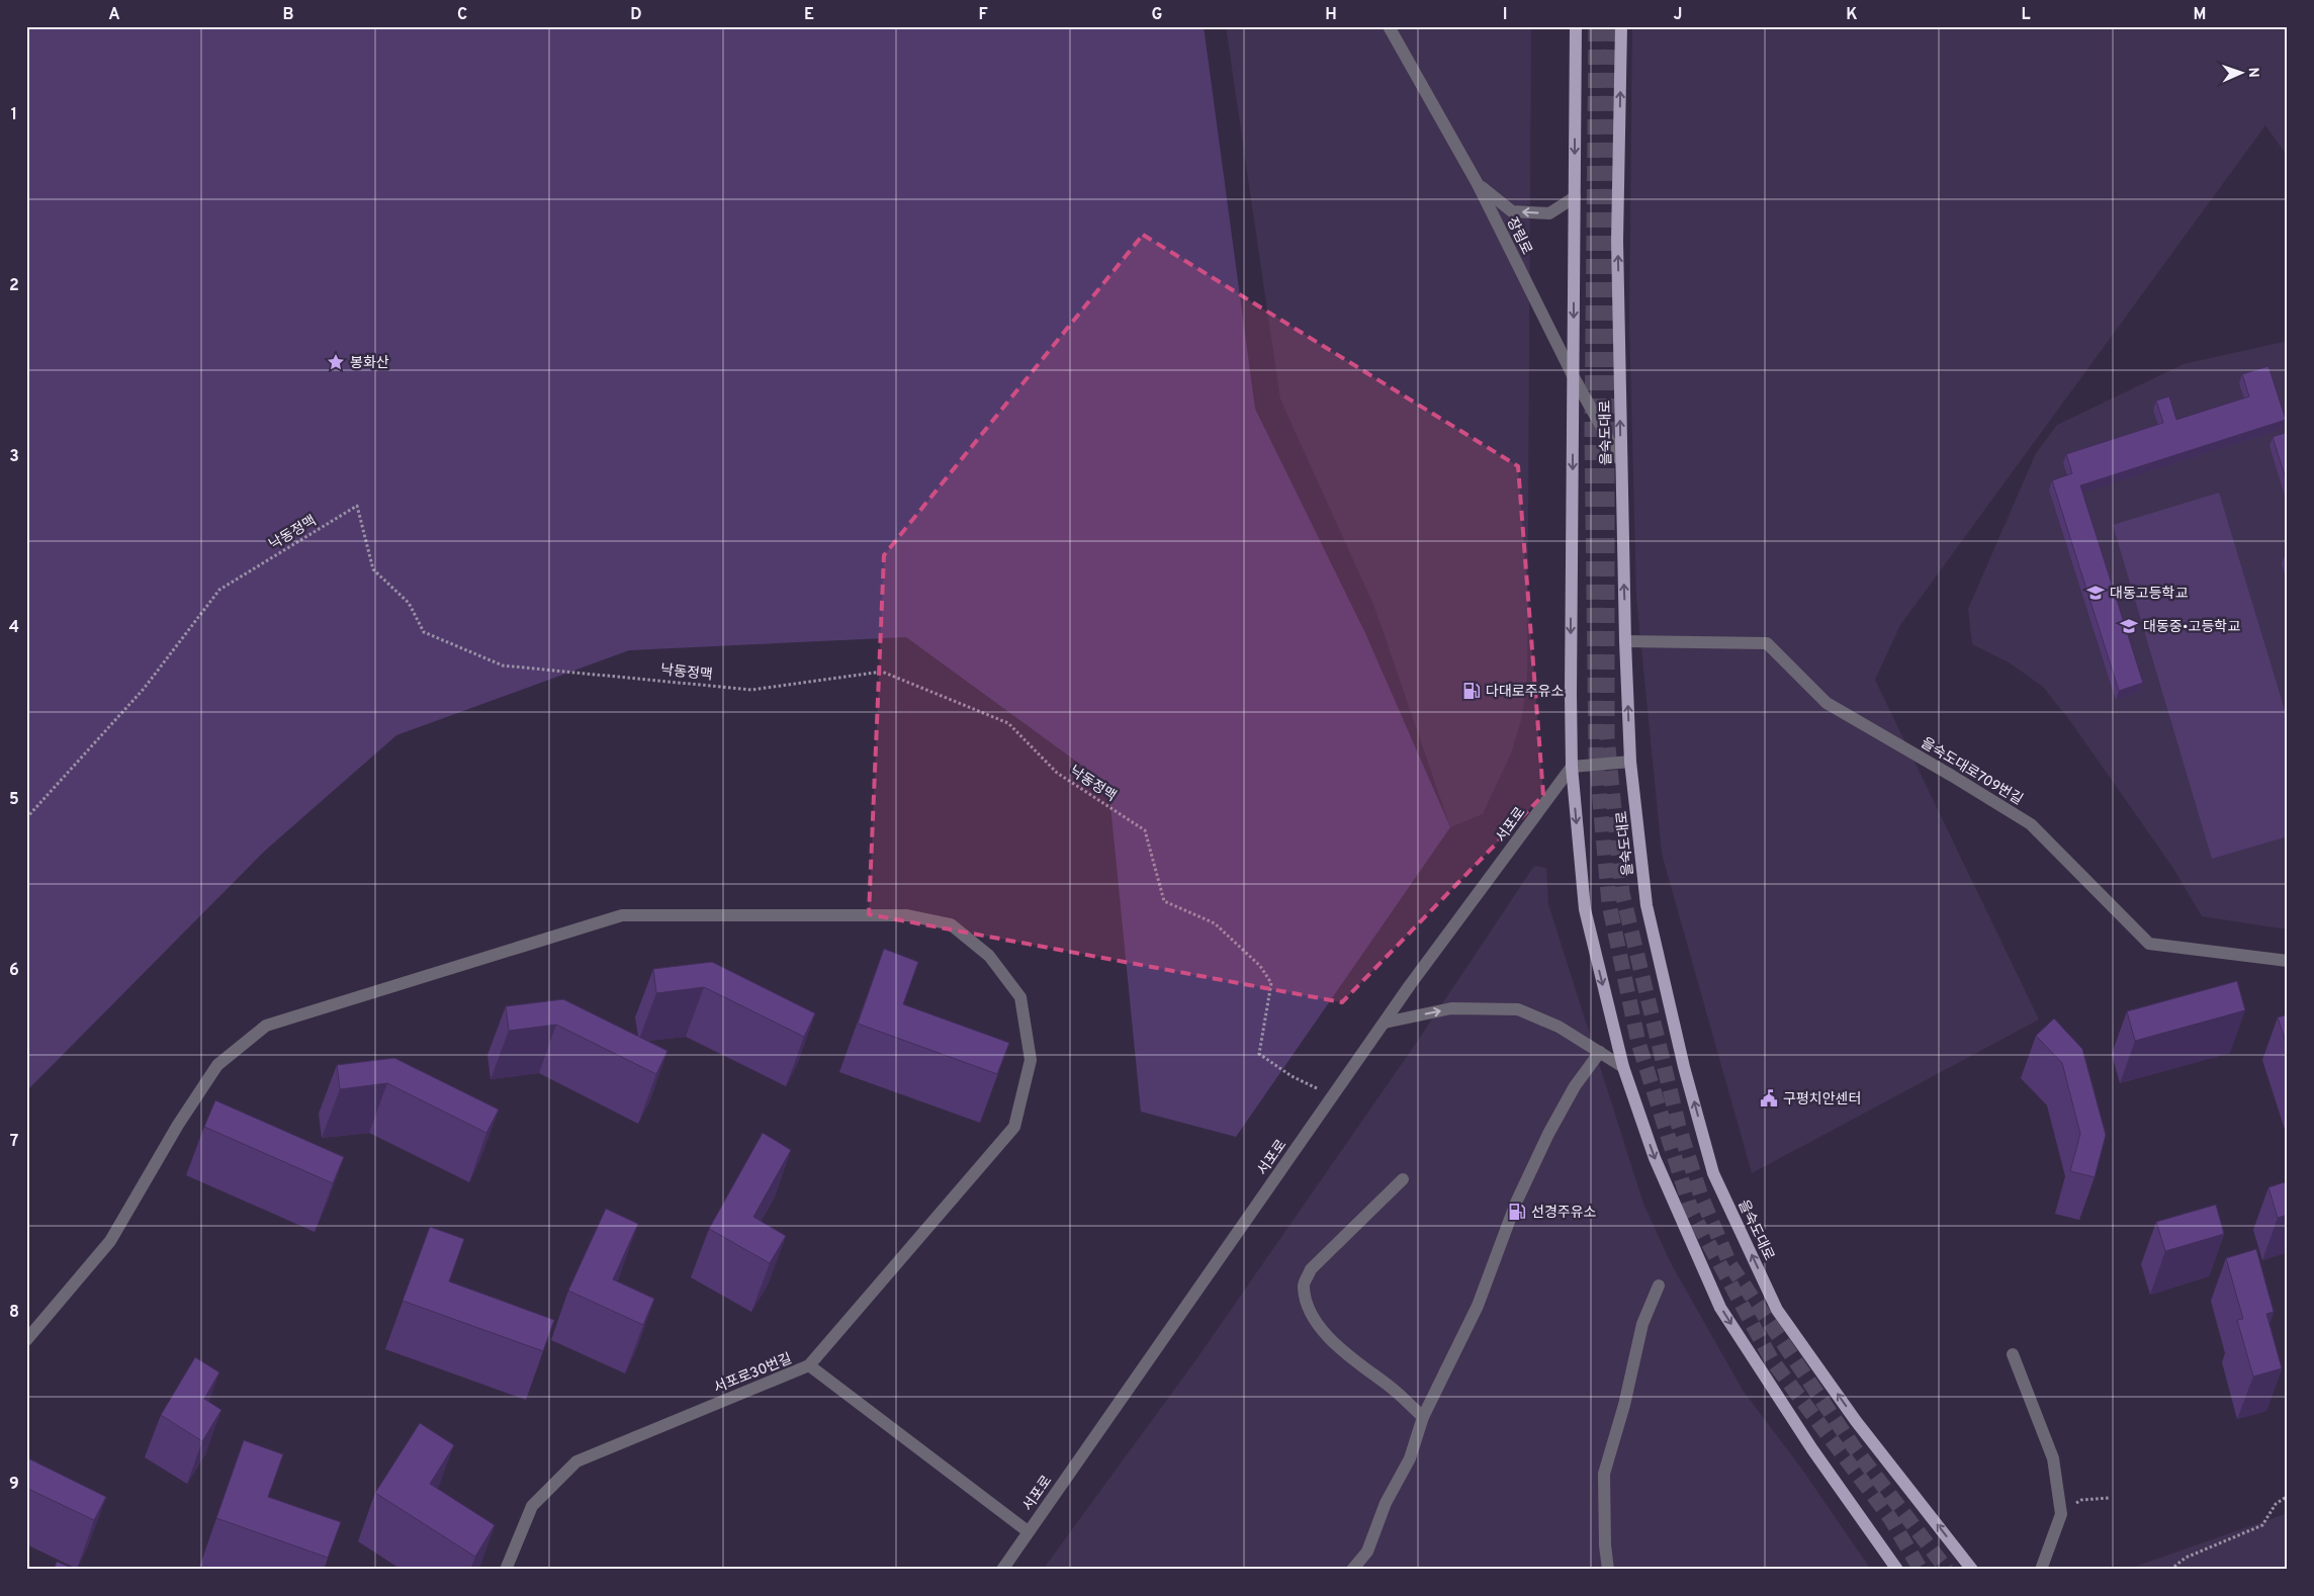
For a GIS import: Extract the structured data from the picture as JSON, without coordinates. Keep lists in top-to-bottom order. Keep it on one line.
{"streets":{"main road":["을숙도대로"],"street":["장림로","을숙도대로709번길","서포로","서포로30번길"],"path":["낙동정맥"]},"crossings":[["장림로","을숙도대로"],["을숙도대로","을숙도대로709번길"],["낙동정맥","서포로"],["서포로","서포로30번길"]],"places":{"place":["봉화산"],"school or university":["대동고등학교","대동중•고등학교"],"fuel station":["다대로주유소","선경주유소"],"public building":["구평치안센터"]},"north":"right","grid":{"columns":["A","B","C","D","E","F","G","H","I","J","K","L","M"],"rows":["1","2","3","4","5","6","7","8","9"]}}
